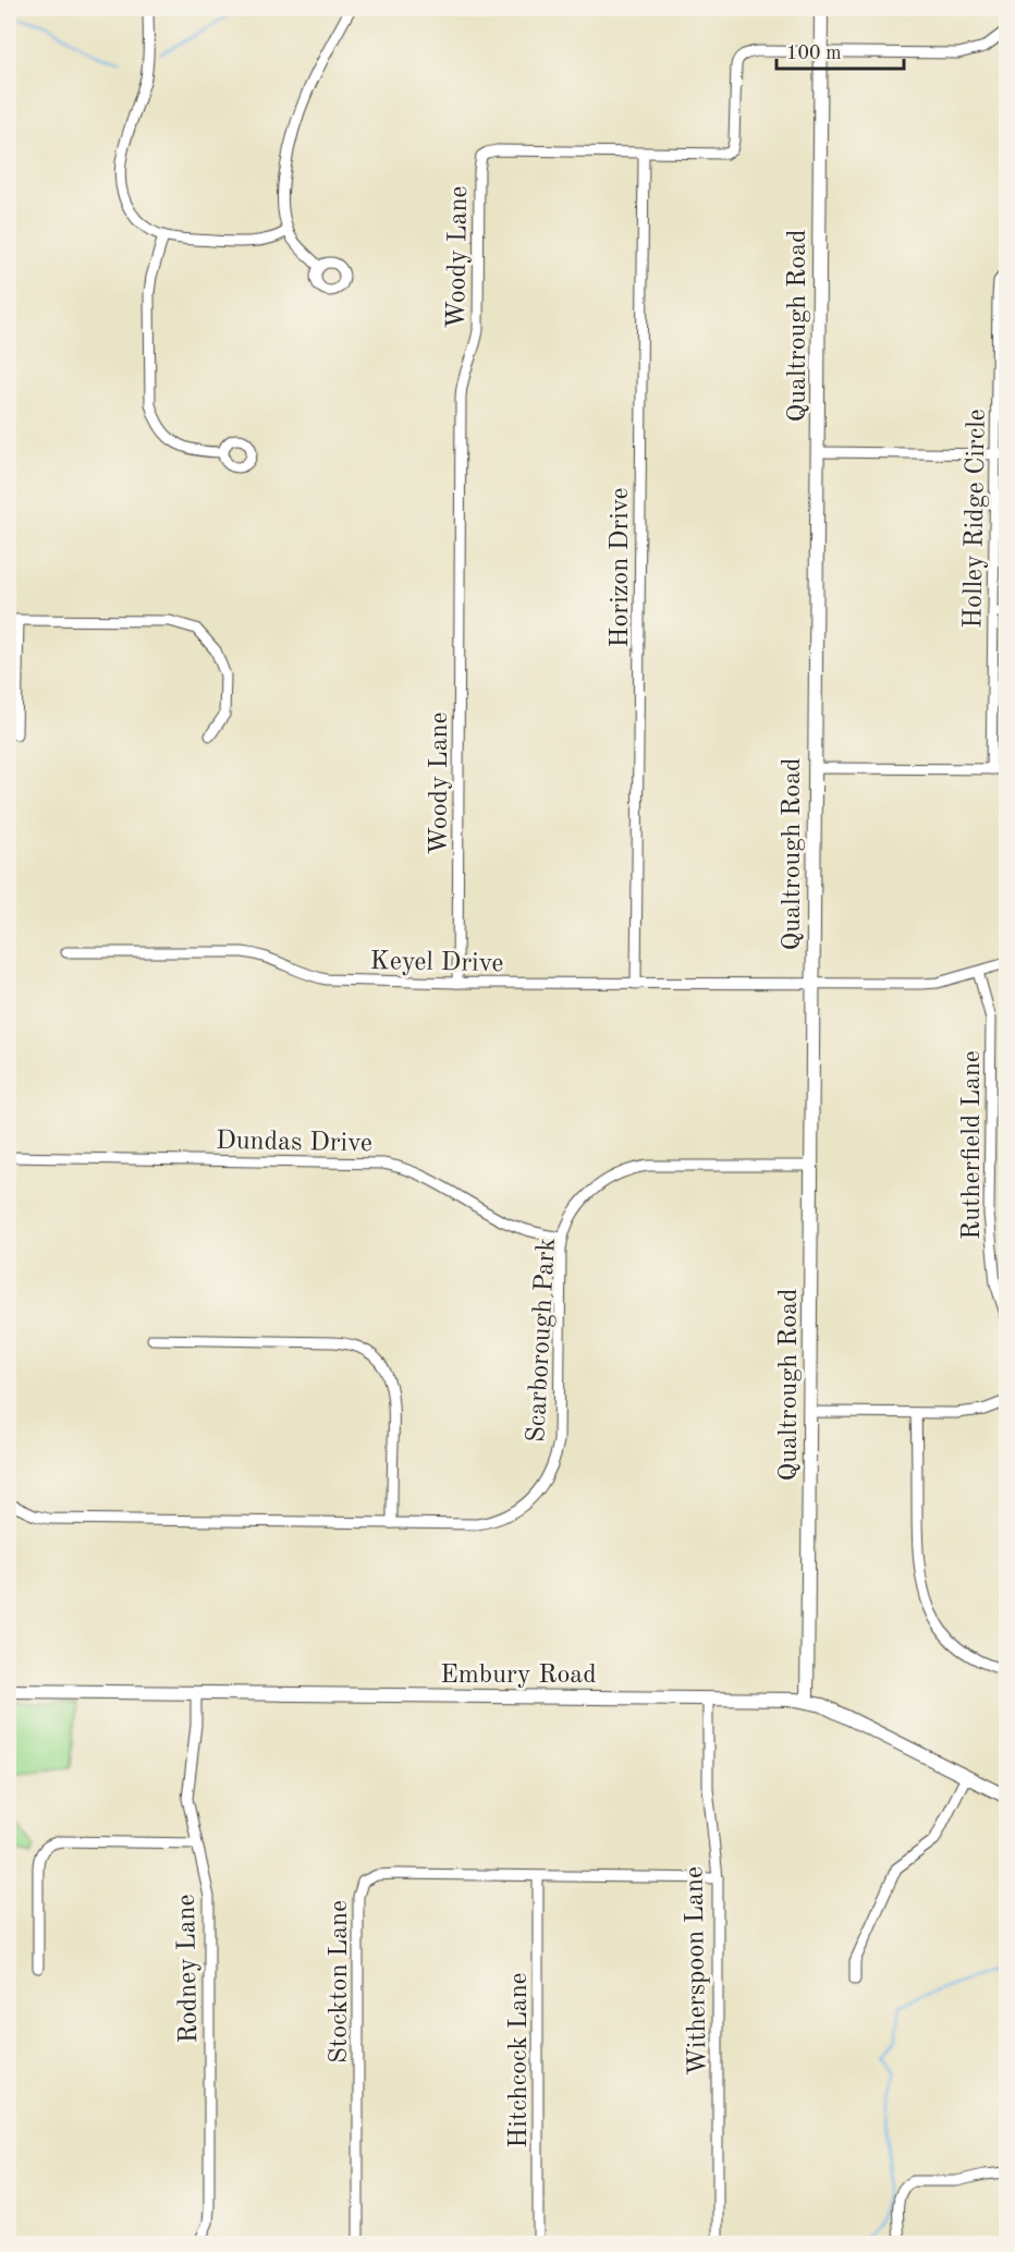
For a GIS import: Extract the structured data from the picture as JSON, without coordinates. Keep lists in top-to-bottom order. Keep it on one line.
{"streets":{"street":["Woody Lane","Qualtrough Road","Holley Ridge Circle","Horizon Drive","Keyel Drive","Dundas Drive","Rutherfield Lane","Scarborough Park","Embury Road","Rodney Lane","Witherspoon Lane","Stockton Lane","Hitchcock Lane"]},"crossings":[["Woody Lane","Qualtrough Road"],["Woody Lane","Horizon Drive"],["Woody Lane","Keyel Drive"],["Qualtrough Road","Keyel Drive"],["Qualtrough Road","Scarborough Park"],["Qualtrough Road","Embury Road"],["Horizon Drive","Keyel Drive"],["Keyel Drive","Rutherfield Lane"],["Dundas Drive","Scarborough Park"],["Embury Road","Rodney Lane"],["Embury Road","Witherspoon Lane"],["Witherspoon Lane","Stockton Lane"],["Stockton Lane","Hitchcock Lane"]],"scale_bar":"100 m"}
